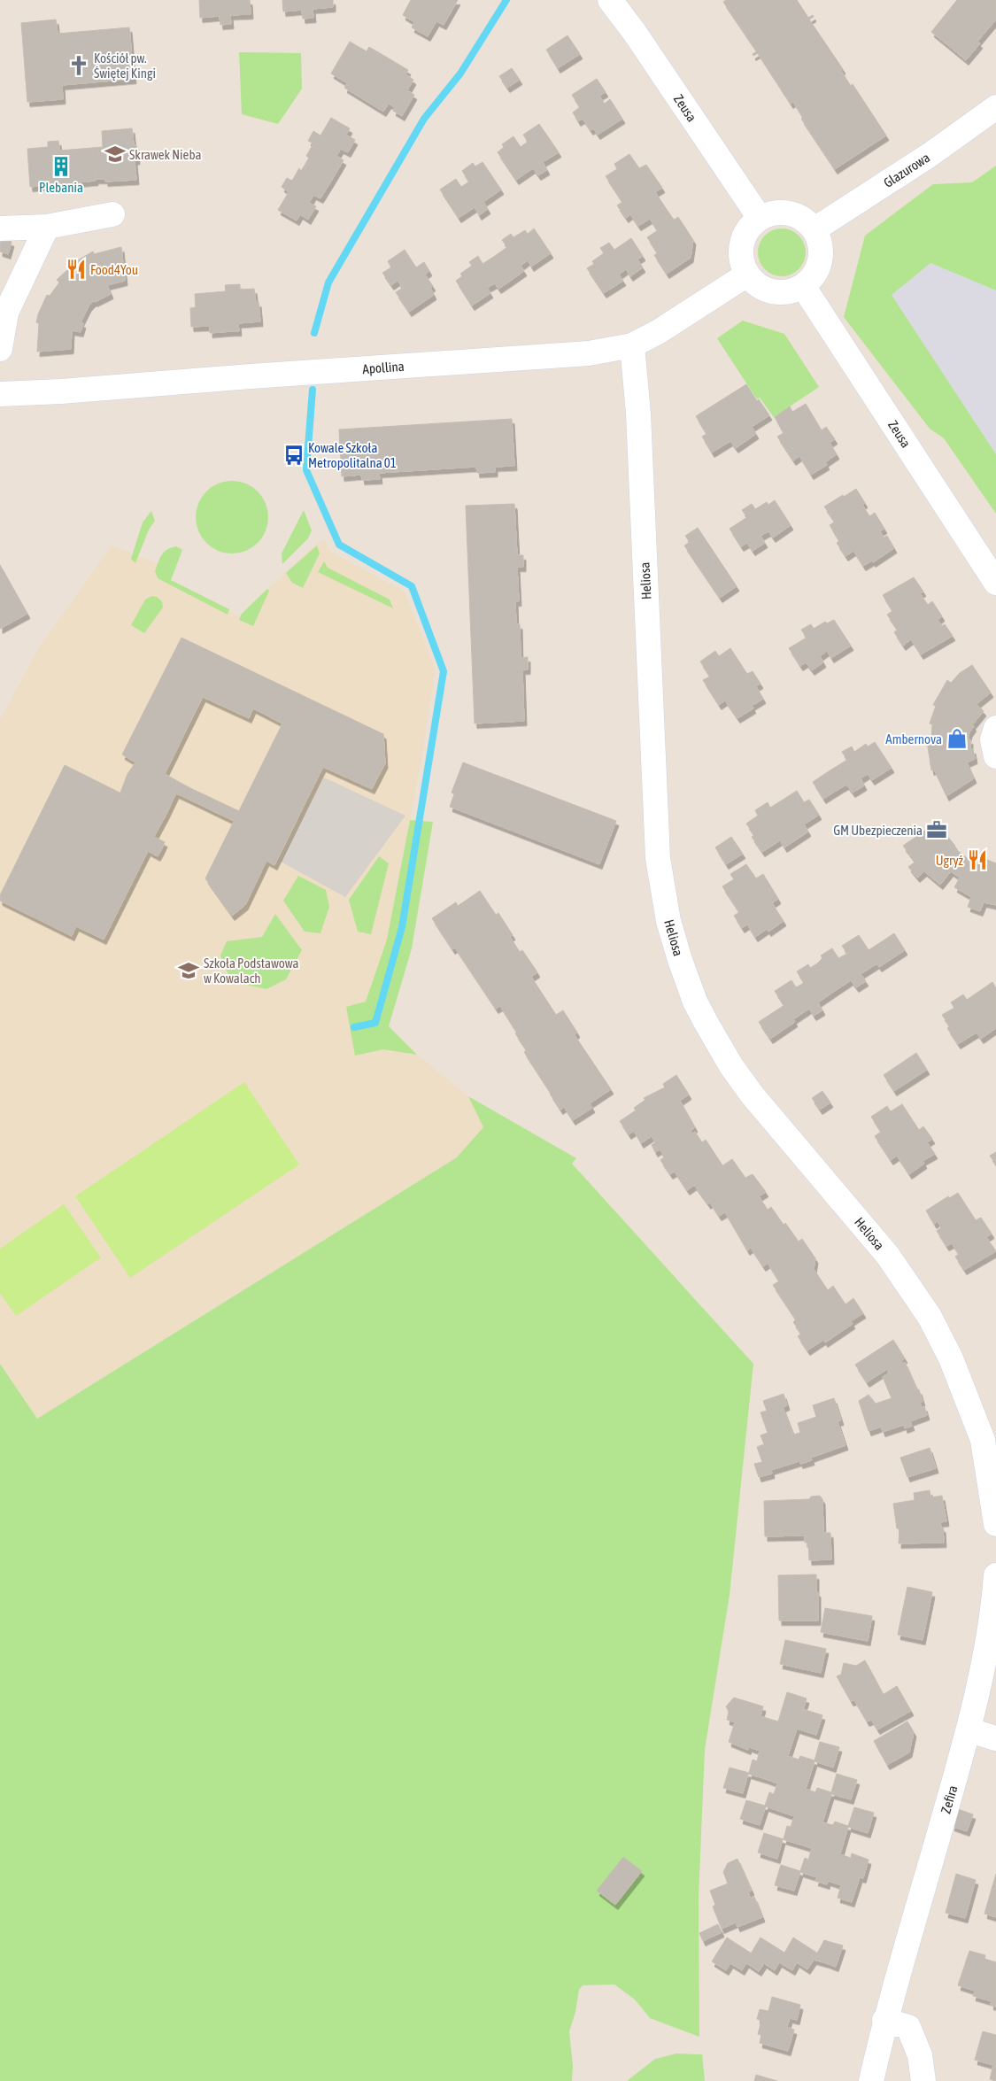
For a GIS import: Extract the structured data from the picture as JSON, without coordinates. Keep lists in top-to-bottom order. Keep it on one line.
{"streets":{"street":["Zeusa","Glazurowa","Apollina","Heliosa","Zefira"]},"crossings":[["Zeusa","Glazurowa"],["Zeusa","Apollina"],["Glazurowa","Apollina"],["Apollina","Heliosa"]],"places":{"church":["Kościół pw. Świętej Kingi"],"school or university":["Skrawek Nieba","Szkoła Podstawowa w Kowalach"],"building":["Plebania"],"restaurant":["Food4You","Ugryź"],"bus stop":["Kowale Szkoła Metropolitalna 01"],"shop":["Ambernova"],"office":["GM Ubezpieczenia"]}}
